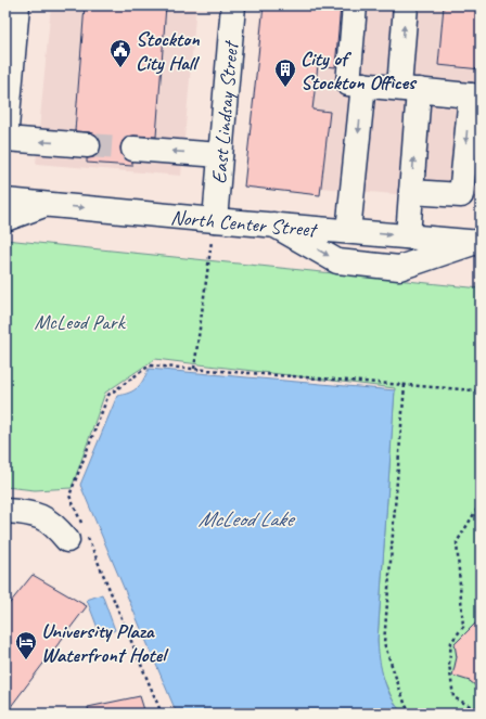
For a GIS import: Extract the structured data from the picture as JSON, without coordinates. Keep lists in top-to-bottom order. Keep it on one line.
{"streets":{"main road":["East Lindsay Street","North Center Street"]},"crossings":[["East Lindsay Street","North Center Street"]],"water":["McLeod Lake"],"parks":["McLeod Park"],"places":{"public building":["Stockton City Hall"],"building":["City of Stockton Offices"],"hotel":["University Plaza Waterfront Hotel"]}}
